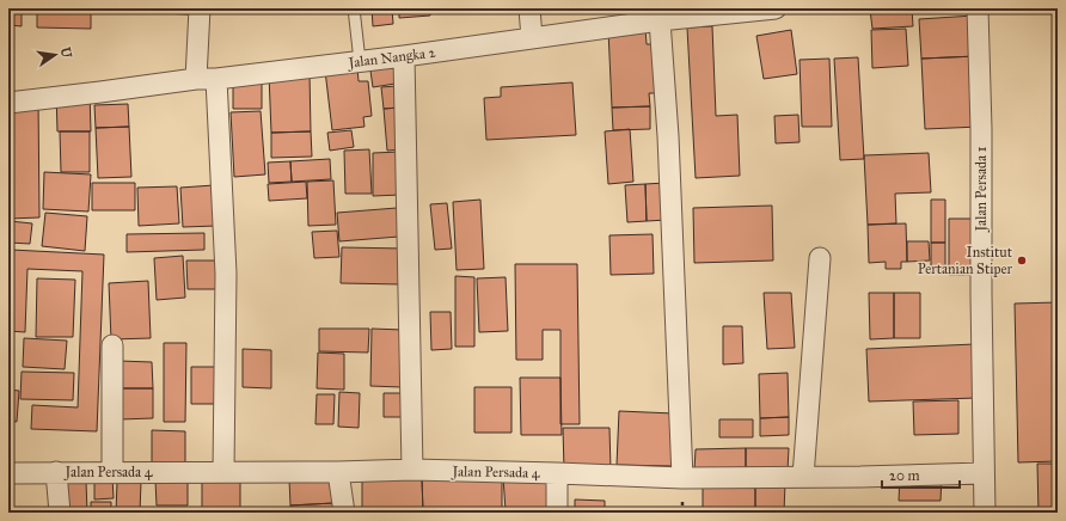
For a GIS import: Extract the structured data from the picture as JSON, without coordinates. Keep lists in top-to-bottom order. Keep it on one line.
{"streets":{"street":["Jalan Nangka 2","Jalan Persada 1","Jalan Persada 4"]},"crossings":[["Jalan Persada 1","Jalan Persada 4"]],"places":["Institut Pertanian Stiper"],"scale_bar":"20 m","north":"right"}
